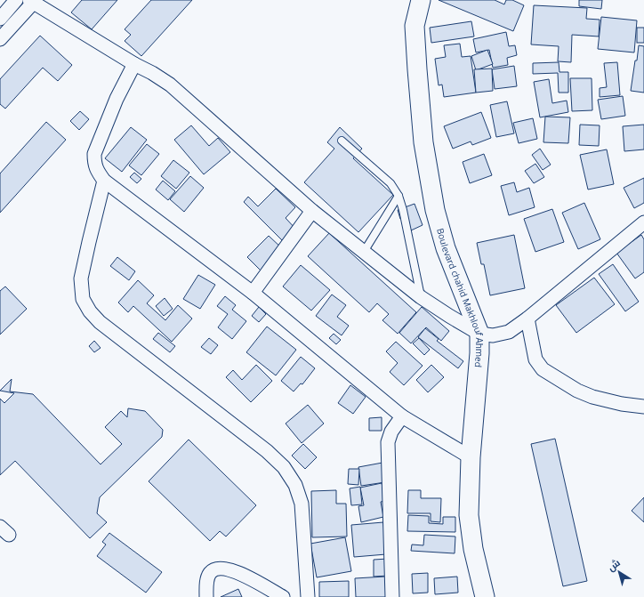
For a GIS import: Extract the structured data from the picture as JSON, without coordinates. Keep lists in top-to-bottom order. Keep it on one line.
{"streets":{"main road":["Boulevard chahid Makhlouf Ahmed"]},"north":"top left"}
